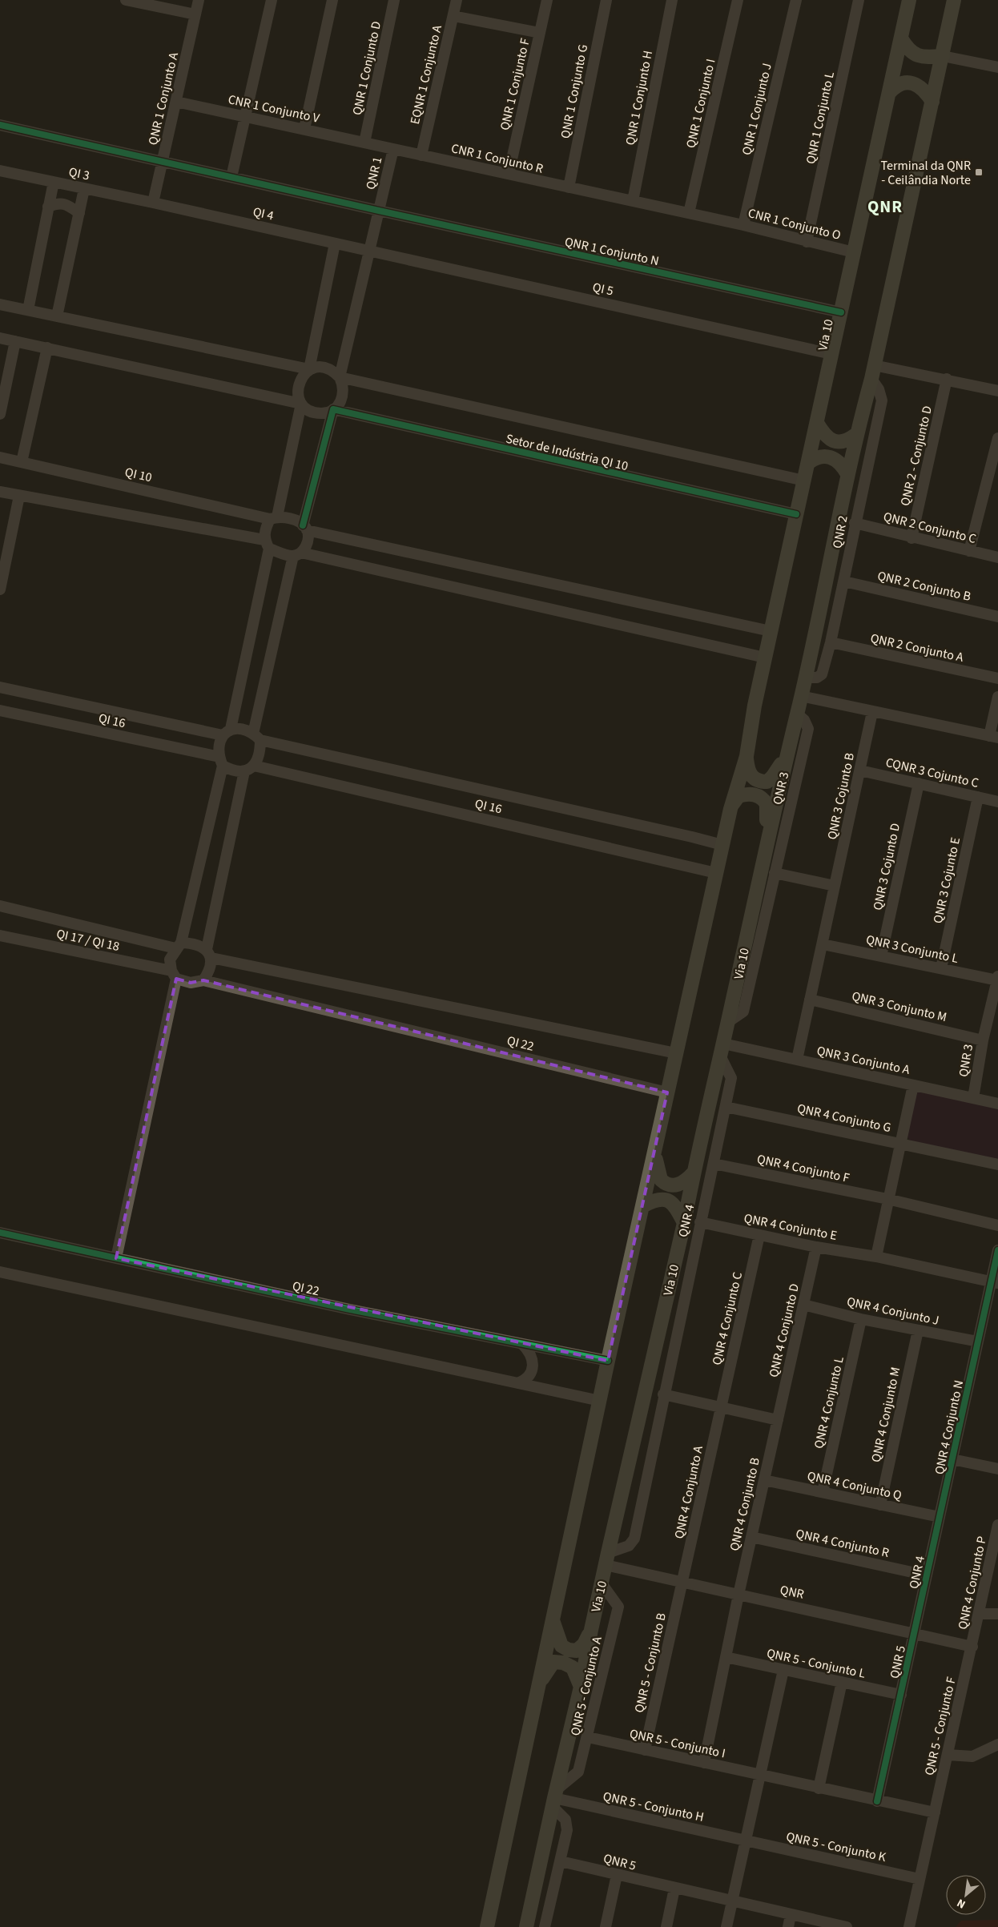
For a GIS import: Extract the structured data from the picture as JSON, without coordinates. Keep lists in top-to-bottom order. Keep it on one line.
{"streets":{"main road":["Via 10"],"street":["QNR 1 Conjunto D","EQNR 1 Conjunto A","QNR 1 Conjunto F","QNR 1 Conjunto G","QNR 1 Conjunto H","QNR 1 Conjunto A","QNR 1 Conjunto I","CNR 1 Conjunto V","QNR 1 Conjunto J","QNR 1 Conjunto L","CNR 1 Conjunto R","QI 3","QNR 1","QI 4","CNR 1 Conjunto O","QNR 1 Conjunto N","QI 5","Setor de Indústria QI 10","QNR 2 - Conjunto D","QI 10","QNR 2 Conjunto C","QNR 2","QNR 2 Conjunto B","QNR 2 Conjunto A","QI 16","CQNR 3 Cojunto C","QNR 3","QNR 3 Cojunto B","QNR 3 Cojunto D","QNR 3 Cojunto E","QI 17 / QI 18","QNR 3 Conjunto L","QNR 3 Conjunto M","QI 22","QNR 3 Conjunto A","QNR 4 Conjunto G","QNR 4 Conjunto F","QNR 4","QNR 4 Conjunto E","QNR 4 Conjunto J","QNR 4 Conjunto C","QNR 4 Conjunto D","QNR 4 Conjunto L","QNR 4 Conjunto M","QNR 4 Conjunto N","QNR 4 Conjunto Q","QNR 4 Conjunto A","QNR 4 Conjunto B","QNR 4 Conjunto R","QNR 4 Conjunto P","QNR","QNR 5","QNR 5 - Conjunto B","QNR 5 - Conjunto L","QNR 5 - Conjunto A","QNR 5 - Conjunto F","QNR 5 - Conjunto I","QNR 5 - Conjunto H","QNR 5 - Conjunto K"]},"crossings":[["QNR 1 Conjunto D","CNR 1 Conjunto V"],["QNR 1 Conjunto D","QNR 1"],["EQNR 1 Conjunto A","QNR 1"],["QNR 1 Conjunto F","CNR 1 Conjunto R"],["QNR 1 Conjunto G","CNR 1 Conjunto R"],["QNR 1 Conjunto H","CNR 1 Conjunto R"],["QNR 1 Conjunto H","CNR 1 Conjunto O"],["QNR 1 Conjunto A","CNR 1 Conjunto V"],["QNR 1 Conjunto A","QI 3"],["QNR 1 Conjunto A","QI 4"],["QNR 1 Conjunto A","QNR 1 Conjunto N"],["QNR 1 Conjunto I","CNR 1 Conjunto O"],["CNR 1 Conjunto V","QNR 1"],["QNR 1 Conjunto J","CNR 1 Conjunto O"],["QNR 1 Conjunto L","CNR 1 Conjunto O"],["CNR 1 Conjunto R","QNR 1"],["CNR 1 Conjunto R","CNR 1 Conjunto O"],["QI 3","QI 4"],["QNR 1","QI 4"],["QNR 1","QNR 1 Conjunto N"],["QNR 1","QI 5"],["QNR 1","Setor de Indústria QI 10"],["QI 4","QI 5"],["CNR 1 Conjunto O","Via 10"],["QNR 1 Conjunto N","Via 10"],["QI 5","Via 10"],["Via 10","Setor de Indústria QI 10"],["Via 10","QNR 2"],["Via 10","QI 16"],["Via 10","QNR 3"],["Via 10","QI 22"],["Via 10","QNR 3 Conjunto A"],["Via 10","QNR 4"],["Via 10","QNR"],["Via 10","QNR 5 - Conjunto A"],["Via 10","QNR 5 - Conjunto H"],["QNR 2 - Conjunto D","QNR 2 Conjunto C"],["QNR 2 Conjunto C","QNR 2"],["QNR 2","QNR 2 Conjunto B"],["QNR 2","QNR 2 Conjunto A"],["CQNR 3 Cojunto C","QNR 3 Cojunto B"],["CQNR 3 Cojunto C","QNR 3 Cojunto D"],["CQNR 3 Cojunto C","QNR 3 Cojunto E"],["QNR 3","QNR 3 Conjunto L"],["QNR 3","QNR 3 Conjunto M"],["QNR 3","QNR 3 Conjunto A"],["QNR 3 Cojunto D","QNR 3 Conjunto L"],["QNR 3 Cojunto E","QNR 3 Conjunto L"],["QI 17 / QI 18","QI 22"],["QNR 3 Conjunto A","QNR 4 Conjunto G"],["QNR 3 Conjunto A","QNR 4"],["QNR 4 Conjunto G","QNR 4"],["QNR 4 Conjunto F","QNR 4"],["QNR 4","QNR 4 Conjunto E"],["QNR 4","QNR 4 Conjunto N"],["QNR 4","QNR 4 Conjunto Q"],["QNR 4","QNR 4 Conjunto R"],["QNR 4","QNR"],["QNR 4","QNR 5"],["QNR 4 Conjunto E","QNR 4 Conjunto C"],["QNR 4 Conjunto E","QNR 4 Conjunto D"],["QNR 4 Conjunto J","QNR 4 Conjunto D"],["QNR 4 Conjunto J","QNR 4 Conjunto L"],["QNR 4 Conjunto J","QNR 4 Conjunto M"],["QNR 4 Conjunto J","QNR 4 Conjunto N"],["QNR 4 Conjunto C","QNR 4 Conjunto A"],["QNR 4 Conjunto D","QNR 4 Conjunto B"],["QNR 4 Conjunto L","QNR 4 Conjunto Q"],["QNR 4 Conjunto M","QNR 4 Conjunto Q"],["QNR 4 Conjunto N","QNR 4 Conjunto Q"],["QNR 4 Conjunto Q","QNR 4 Conjunto B"],["QNR 4 Conjunto A","QNR"],["QNR 4 Conjunto A","QNR 5 - Conjunto B"],["QNR 4 Conjunto B","QNR 4 Conjunto R"],["QNR 4 Conjunto B","QNR"],["QNR 4 Conjunto P","QNR"],["QNR 4 Conjunto P","QNR 5 - Conjunto F"],["QNR","QNR 5"],["QNR","QNR 5 - Conjunto B"],["QNR","QNR 5 - Conjunto F"],["QNR 5","QNR 5 - Conjunto L"],["QNR 5","QNR 5 - Conjunto I"],["QNR 5 - Conjunto B","QNR 5 - Conjunto I"],["QNR 5 - Conjunto A","QNR 5 - Conjunto I"],["QNR 5 - Conjunto A","QNR 5 - Conjunto H"],["QNR 5 - Conjunto F","QNR 5 - Conjunto I"],["QNR 5 - Conjunto H","QNR 5 - Conjunto K"]],"districts":["QNR"],"places":{"transit":["Terminal da QNR - Ceilândia Norte"]},"north":"bottom left"}
